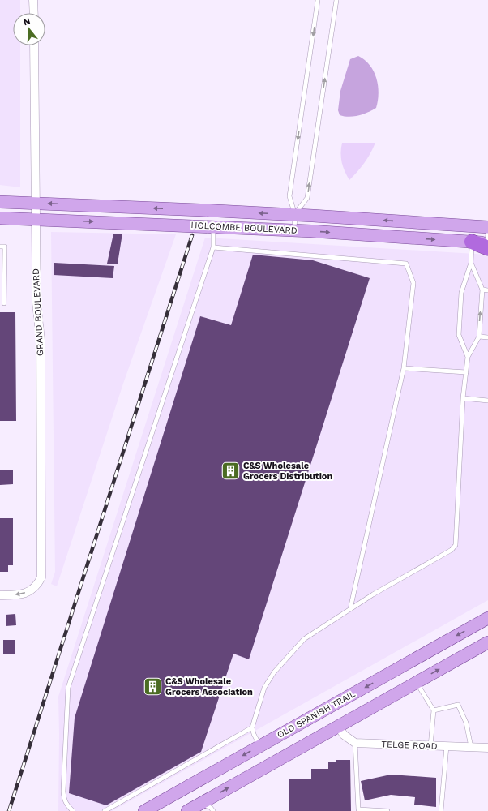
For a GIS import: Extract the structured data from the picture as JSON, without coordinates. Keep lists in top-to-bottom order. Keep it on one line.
{"streets":{"main road":["HOLCOMBE BOULEVARD","OLD SPANISH TRAIL"],"street":["GRAND BOULEVARD","TELGE ROAD"]},"crossings":[["HOLCOMBE BOULEVARD","GRAND BOULEVARD"]],"one_way":["GRAND BOULEVARD"],"places":{"building":["C&S Wholesale Grocers Distribution","C&S Wholesale Grocers Association"]},"north":"top"}
